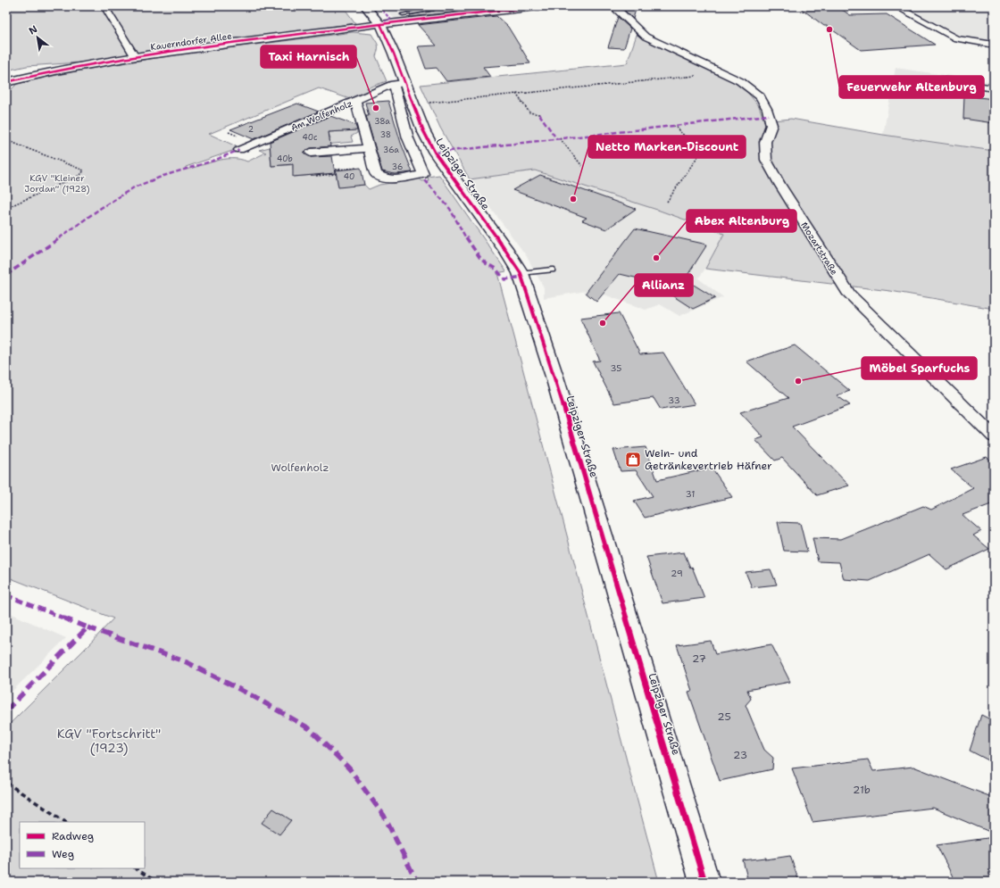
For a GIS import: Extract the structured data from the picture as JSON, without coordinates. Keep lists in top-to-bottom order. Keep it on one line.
{"streets":{"street":["Kauerndorfer Allee","Am Wolfenholz","Leipziger Straße","Mozartstraße"]},"crossings":[["Kauerndorfer Allee","Leipziger Straße"],["Am Wolfenholz","Leipziger Straße"]],"parks":["KGV \"Kleiner Jordan\" (1928)","Wolfenholz","KGV \"Fortschritt\" (1923)"],"places":{"other":["Feuerwehr Altenburg","Taxi Harnisch","Netto Marken-Discount","Abex Altenburg","Allianz","Möbel Sparfuchs"],"shop":["Wein- und Getränkevertrieb Häfner"]},"house_numbers":["38a","2","38","40c","36a","40b","36","40","35","33","31","29","27","25","23","21b"],"legend":["Radweg","Weg"],"north":"top left"}
